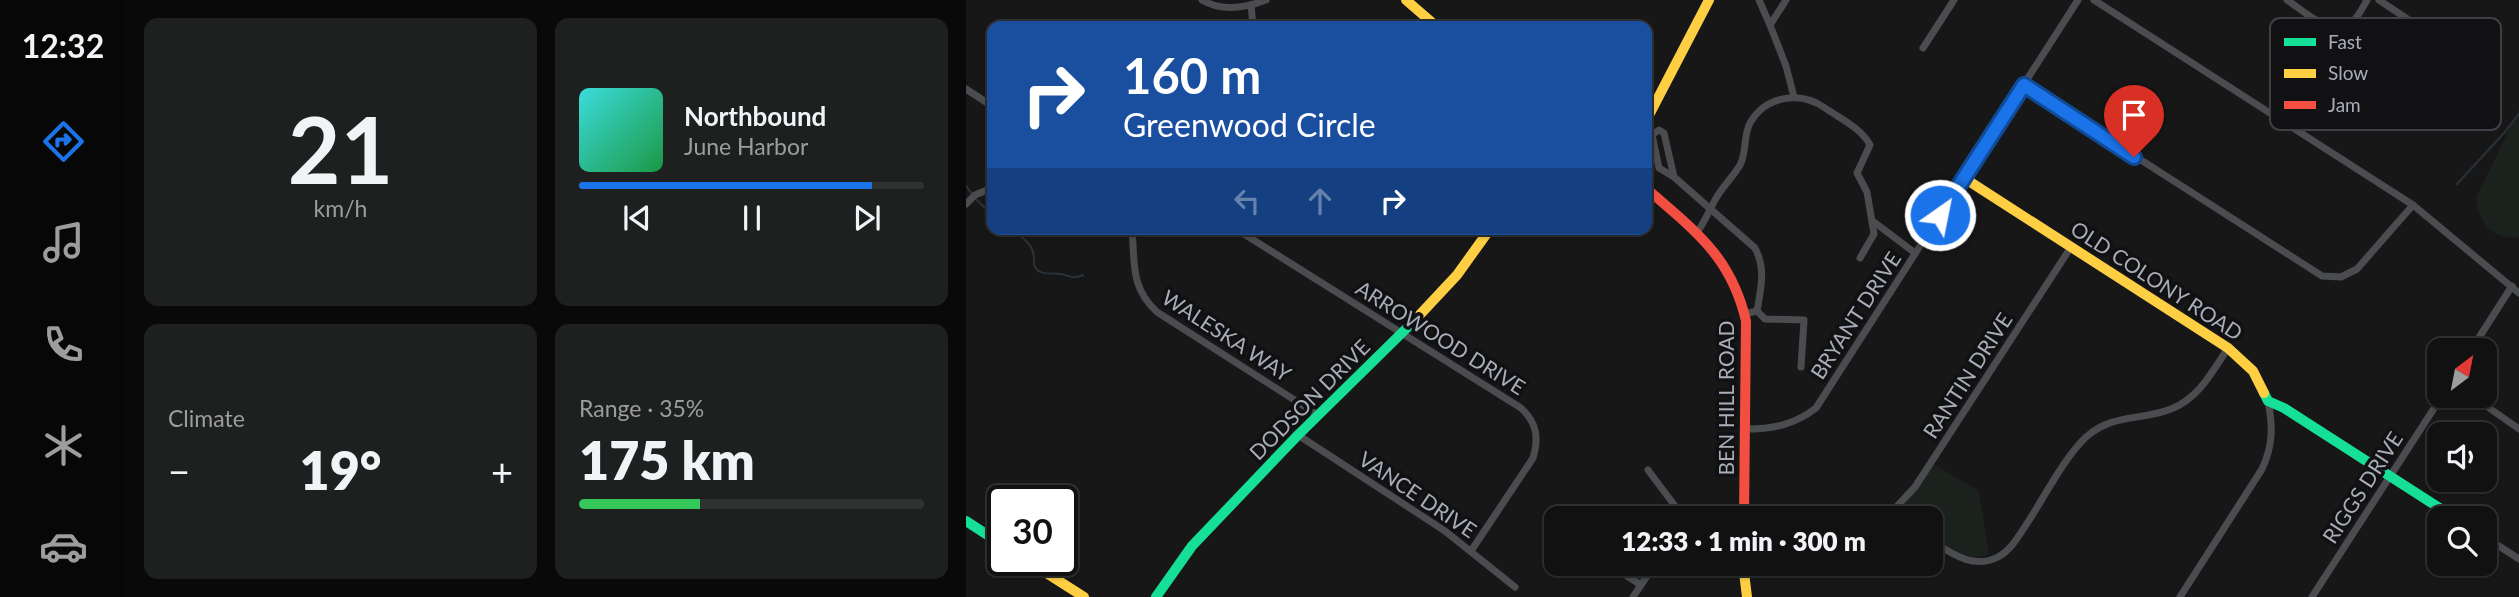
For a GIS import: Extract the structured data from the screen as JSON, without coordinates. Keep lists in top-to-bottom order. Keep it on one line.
{"streets":{"street":["OLD COLONY ROAD","BRYANT DRIVE","WALESKA WAY","ARROWOOD DRIVE","RANTIN DRIVE","BEN HILL ROAD","DODSON DRIVE","RIGGS DRIVE","VANCE DRIVE"]},"crossings":[["OLD COLONY ROAD","BRYANT DRIVE"],["OLD COLONY ROAD","RANTIN DRIVE"],["BRYANT DRIVE","BEN HILL ROAD"],["WALESKA WAY","DODSON DRIVE"],["ARROWOOD DRIVE","DODSON DRIVE"],["ARROWOOD DRIVE","VANCE DRIVE"],["DODSON DRIVE","VANCE DRIVE"]],"legend":["Fast","Slow","Jam"],"north":"top right","page":{"tabs":"12:32","tile":[["21","km/h"],"Climate",["Range · 35%","175 km"]],"turn":["160 m","Greenwood Circle"],"song":["Northbound","June Harbor"],"heat":["−","19°","+"],"limit":"30","trip":"12:33 · 1 min · 300 m"}}
